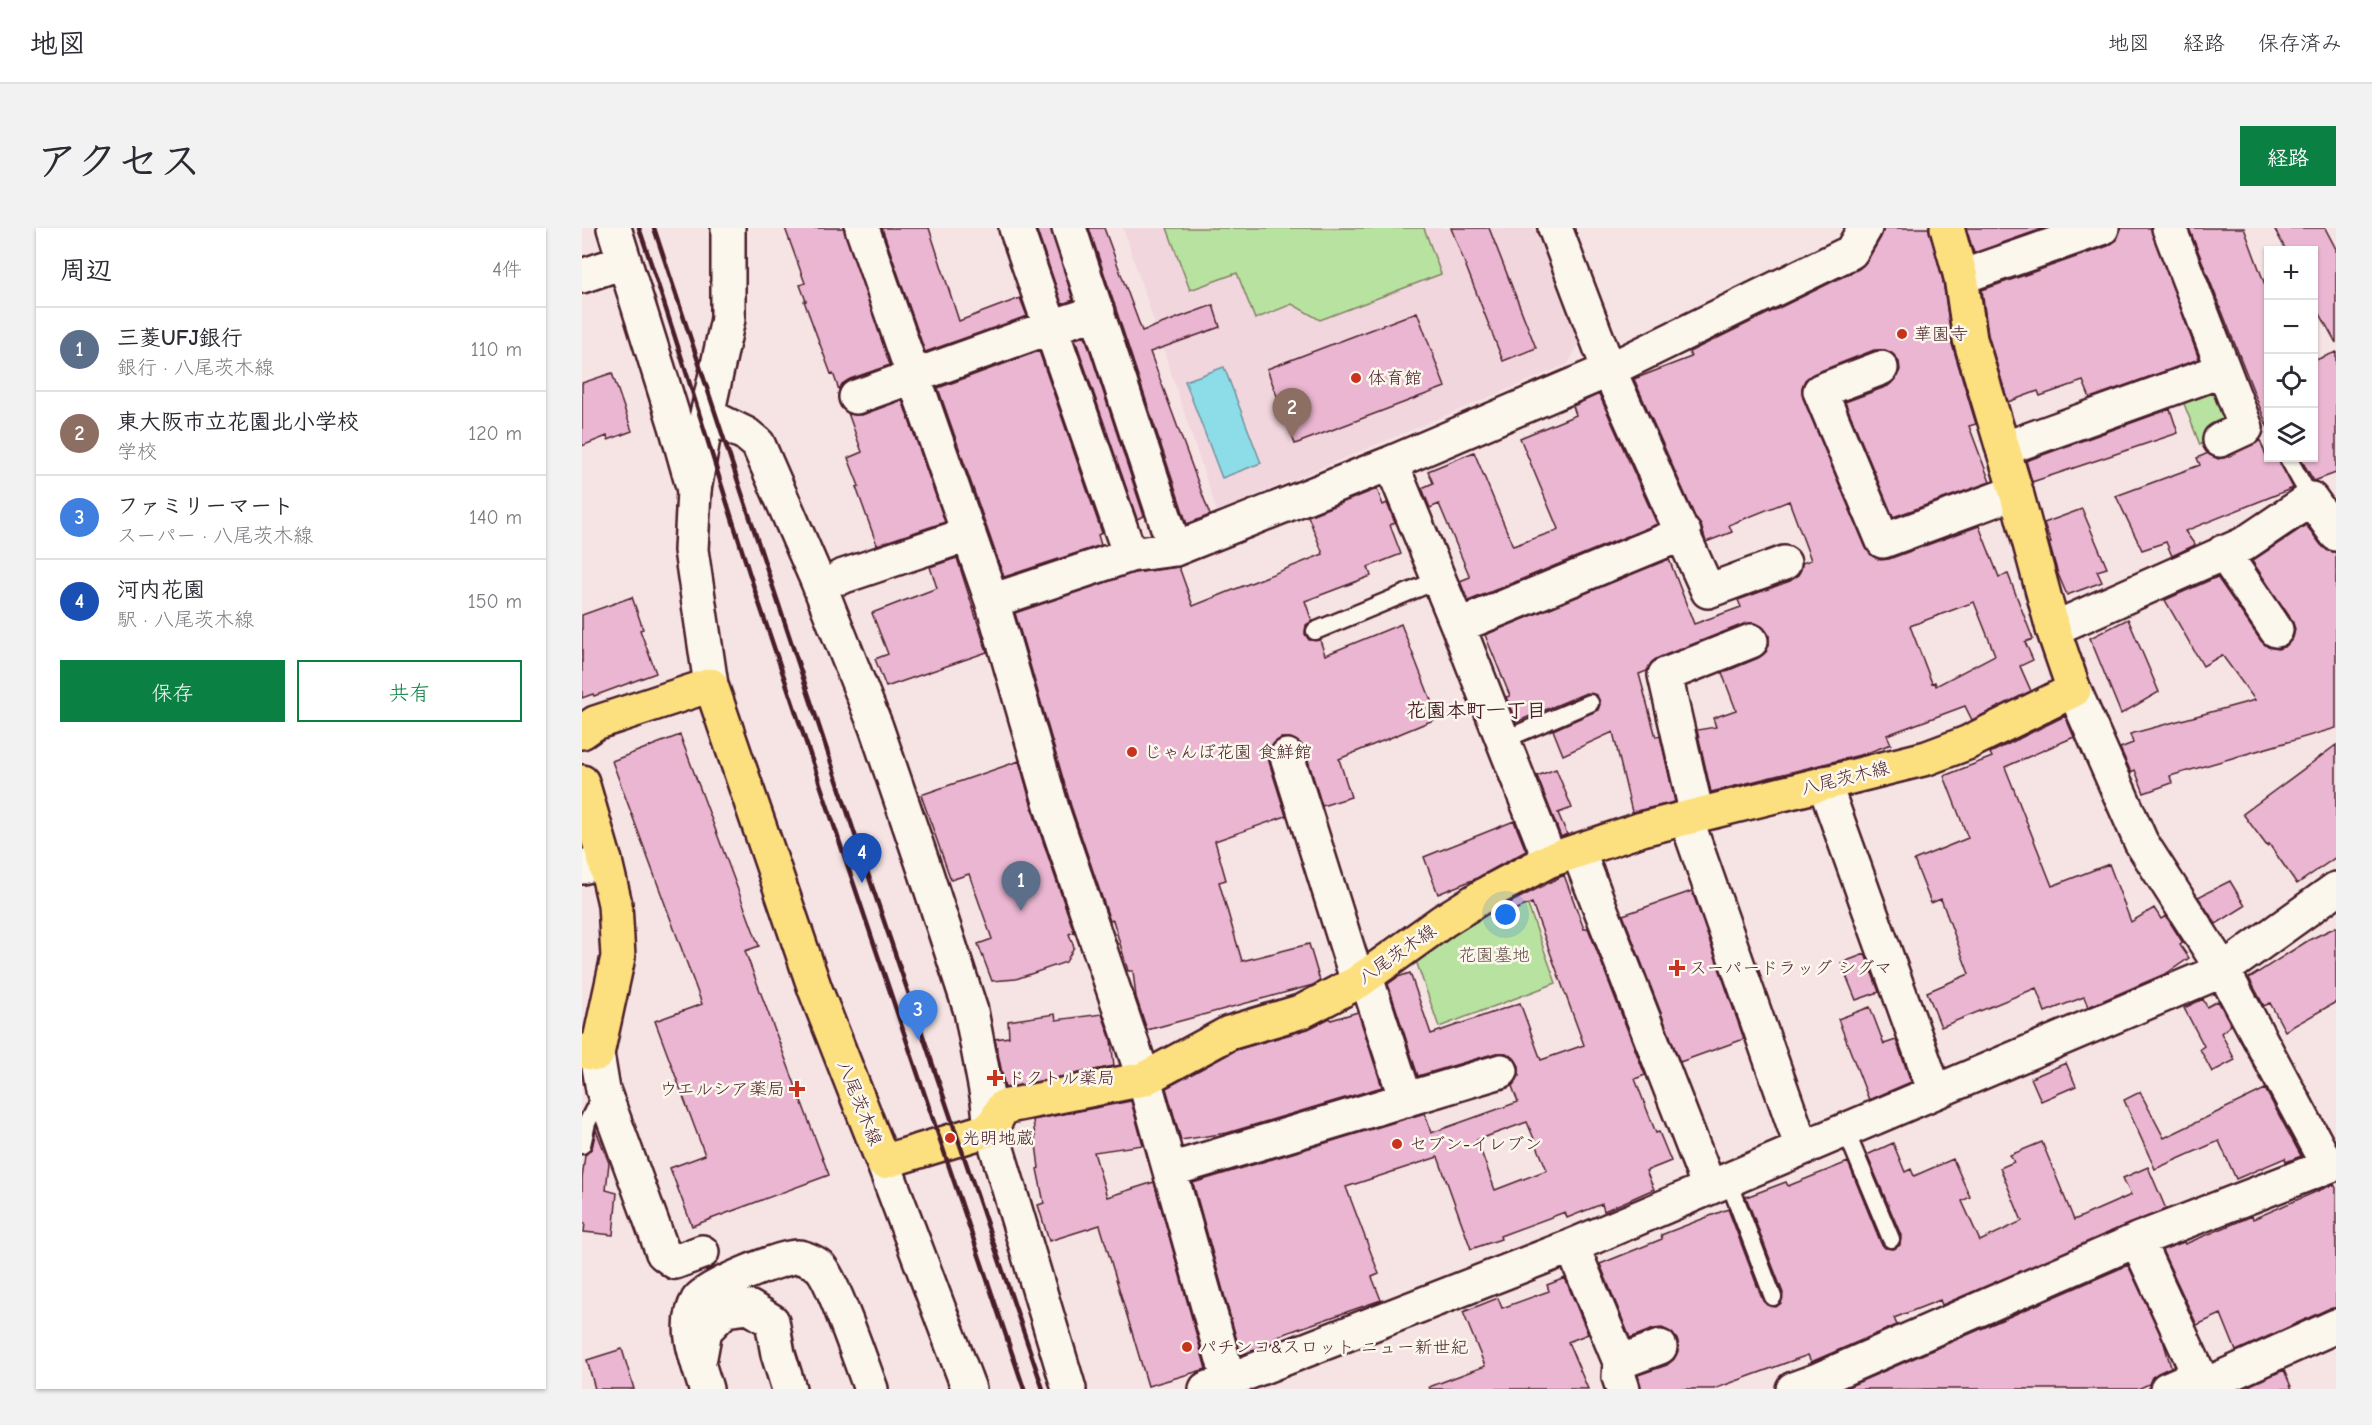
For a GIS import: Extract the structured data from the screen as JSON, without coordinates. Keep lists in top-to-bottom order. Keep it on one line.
{"streets":{"main road":["八尾茨木線"]},"districts":["花園本町一丁目"],"parks":["花園墓地"],"places":{"other":["華園寺","体育館","じゃんぼ花園 食鮮館","光明地蔵","セブン-イレブン","パチンコ&スロット ニュー新世紀"],"health":["スーパードラッグ シグマ","ドクトル薬局","ウエルシア薬局"]},"page":{"header":"地図","nav":["地図","経路","保存済み"],"title":"アクセス","buttons":["経路",["保存","共有"]],"heading":["周辺","4件"],"map_buttons":["+","−"],"list":[{"mark":"1","name":"三菱UFJ銀行","note":"銀行 · 八尾茨木線","value":"110 m"},{"mark":"2","name":"東大阪市立花園北小学校","note":"学校","value":"120 m"},{"mark":"3","name":"ファミリーマート","note":"スーパー · 八尾茨木線","value":"140 m"},{"mark":"4","name":"河内花園","note":"駅 · 八尾茨木線","value":"150 m"}],"pins":["2","4","1","3"]}}
